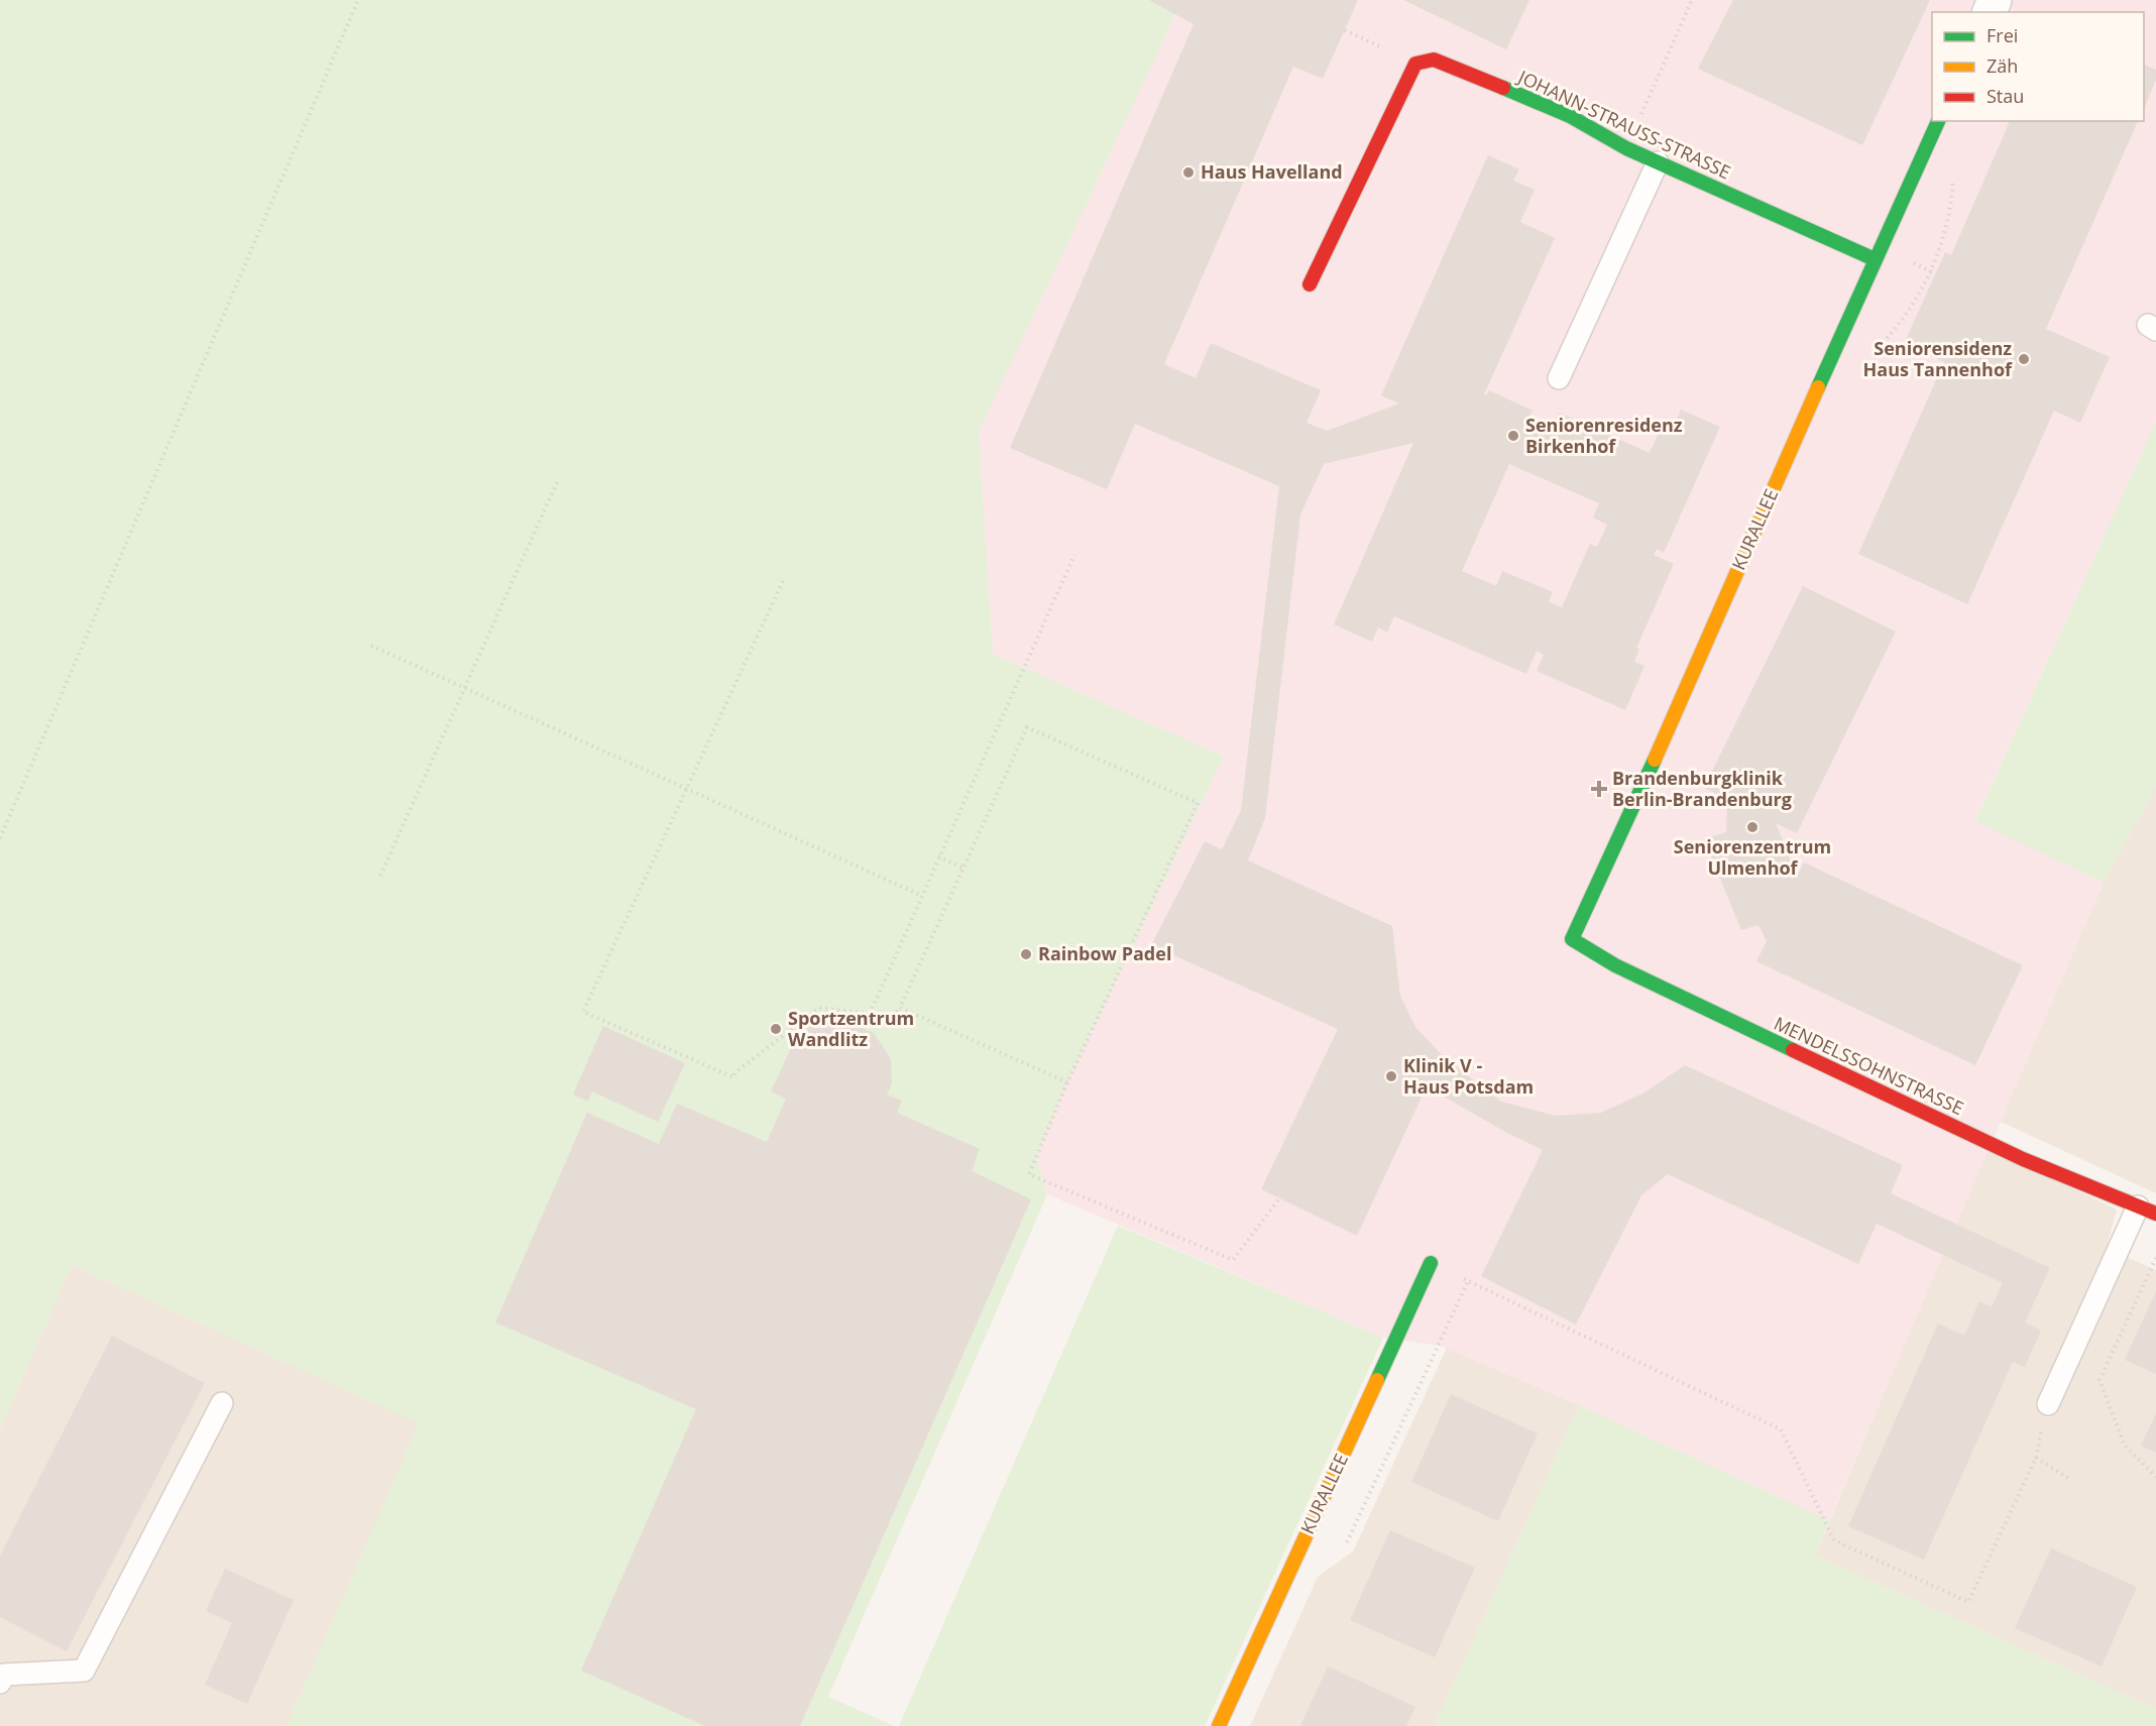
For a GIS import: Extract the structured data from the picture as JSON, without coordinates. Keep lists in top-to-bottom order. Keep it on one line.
{"streets":{"street":["JOHANN-STRAUSS-STRASSE","KURALLEE","MENDELSSOHNSTRASSE"]},"crossings":[["JOHANN-STRAUSS-STRASSE","KURALLEE"],["KURALLEE","MENDELSSOHNSTRASSE"]],"places":{"other":["Haus Havelland","Seniorensidenz Haus Tannenhof","Seniorenresidenz Birkenhof","Seniorenzentrum Ulmenhof","Rainbow Padel","Sportzentrum Wandlitz","Klinik V - Haus Potsdam"],"health":["Brandenburgklinik Berlin-Brandenburg"]},"legend":["Frei","Zäh","Stau"]}
